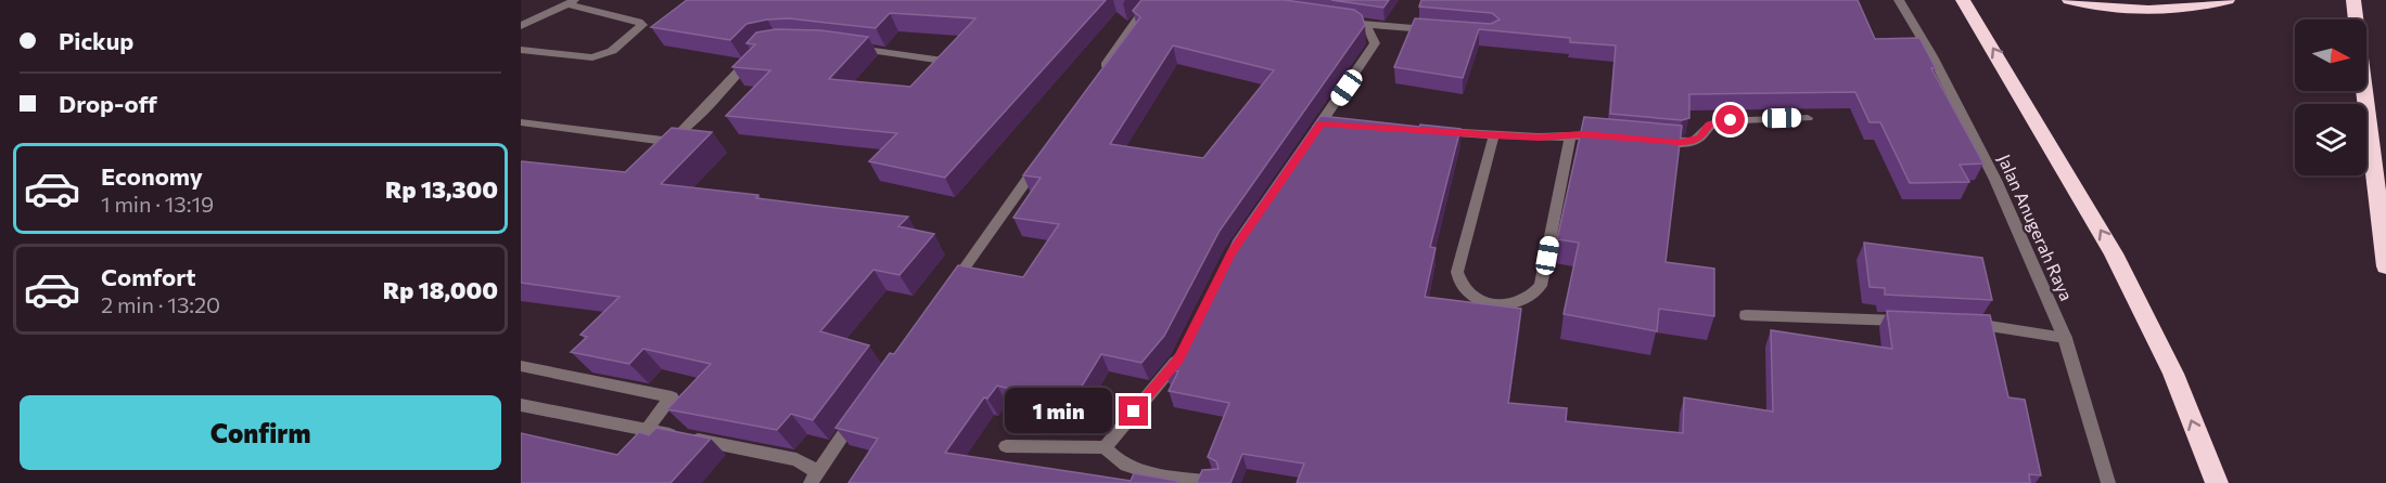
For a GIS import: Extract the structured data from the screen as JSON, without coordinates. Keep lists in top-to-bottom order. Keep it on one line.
{"streets":{"street":["Jalan Anugerah Raya"]},"north":"right","page":{"banner":["Pickup","Drop-off"],"list":[{"name":"Economy","note":"1 min · 13:19","value":"Rp 13,300"},{"name":"Comfort","note":"2 min · 13:20","value":"Rp 18,000"}],"buttons":"Confirm","bubble":"1 min"}}
